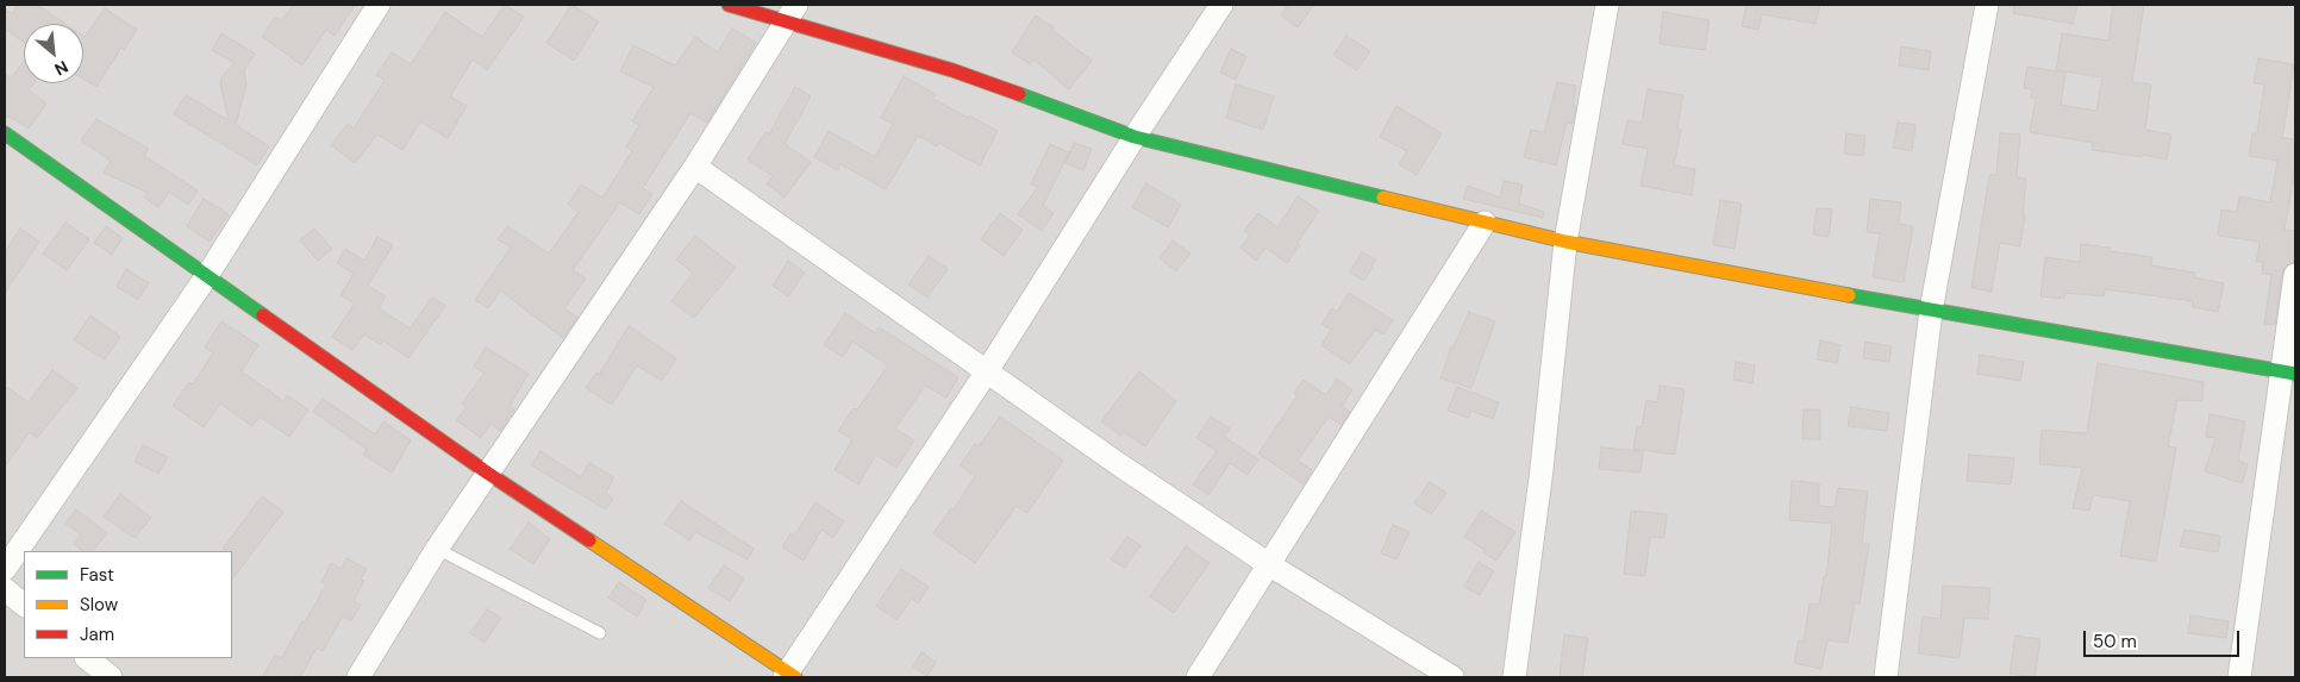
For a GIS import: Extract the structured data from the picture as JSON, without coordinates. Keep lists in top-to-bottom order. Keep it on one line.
{"legend":["Fast","Slow","Jam"],"scale_bar":"50 m","north":"bottom right"}
